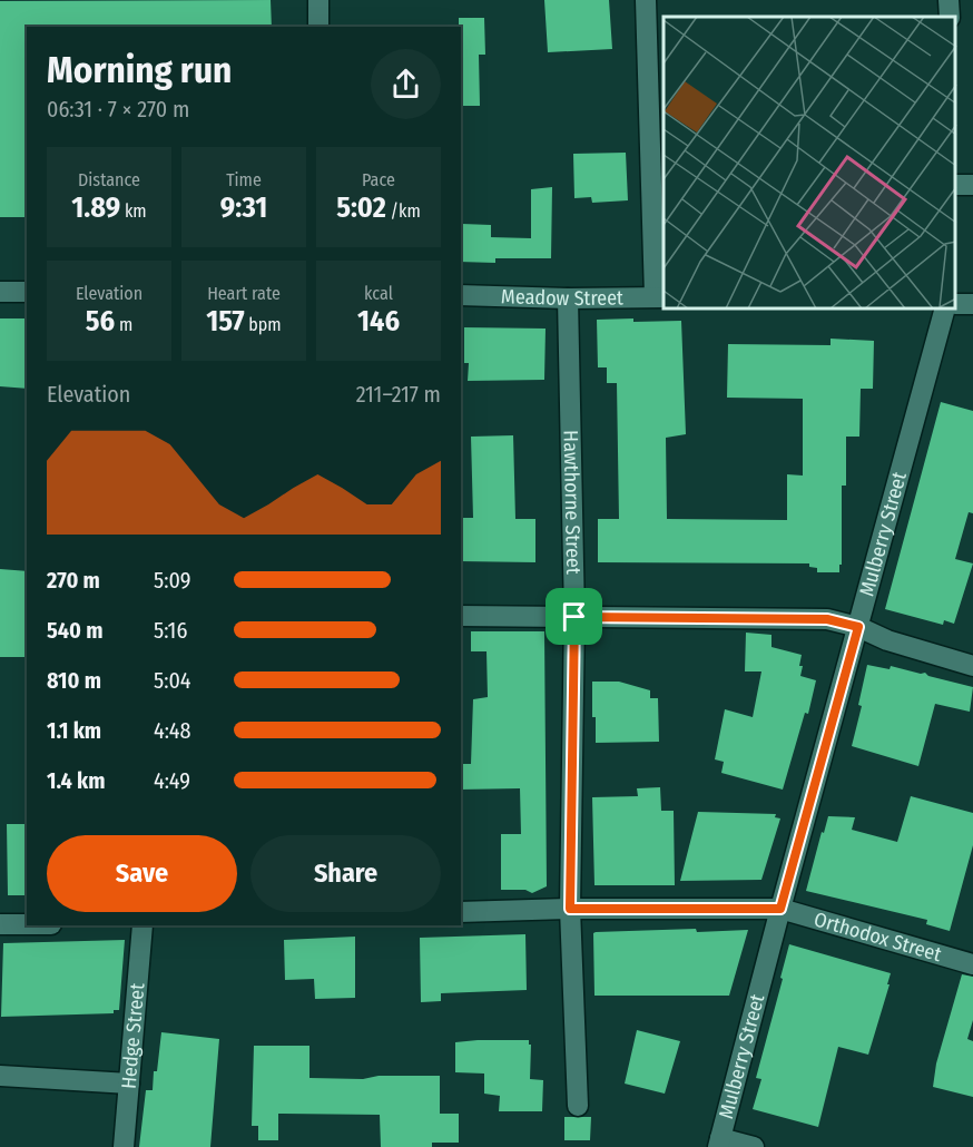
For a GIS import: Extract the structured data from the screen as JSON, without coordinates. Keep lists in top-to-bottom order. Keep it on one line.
{"streets":{"street":["Meadow Street","Hawthorne Street","Mulberry Street","Orthodox Street","Hedge Street"]},"crossings":[["Meadow Street","Hawthorne Street"],["Hawthorne Street","Orthodox Street"],["Mulberry Street","Orthodox Street"]],"page":{"heading":["Morning run","06:31 · 7 × 270 m"],"stats":[["Distance","1.89 km"],["Time","9:31"],["Pace","5:02 /km"],["Elevation","56 m"],["Heart rate","157 bpm"],["kcal","146"]],"chart":["Elevation","211–217 m"],"list":[{"name":"270 m","note":"5:09"},{"name":"540 m","note":"5:16"},{"name":"810 m","note":"5:04"},{"name":"1.1 km","note":"4:48"},{"name":"1.4 km","note":"4:49"}],"buttons":["Save","Share"]}}
